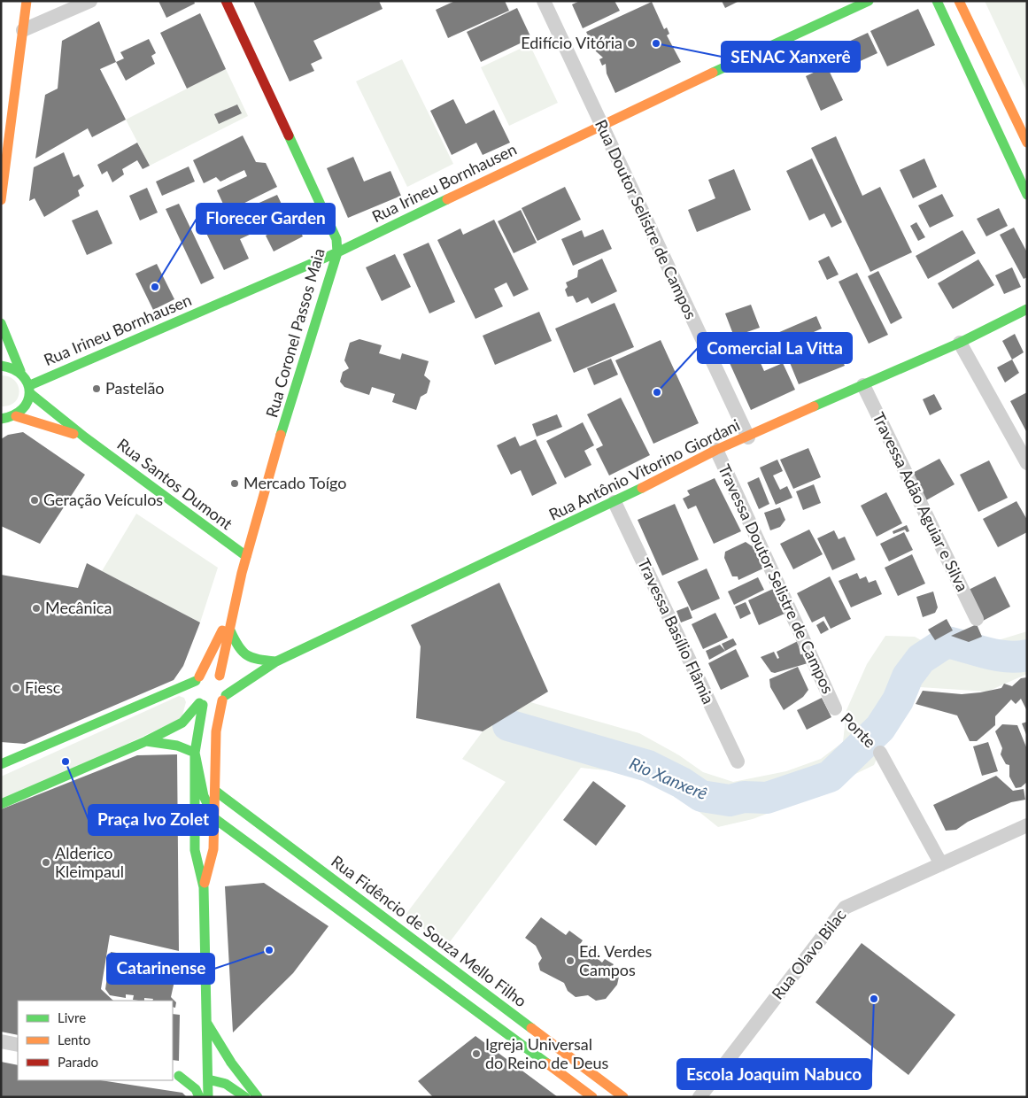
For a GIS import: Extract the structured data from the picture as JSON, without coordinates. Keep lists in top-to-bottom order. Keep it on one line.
{"streets":{"street":["Rua Irineu Bornhausen","Rua Doutor Selistre de Campos","Rua Coronel Passos Maia","Rua Antônio Vitorino Giordani","Rua Santos Dumont","Travessa Adão Aguiar e Silva","Travessa Doutor Selistre de Campos","Travessa Basílio Flâmia","Rua Fidêncio de Souza Mello Filho","Rua Olavo Bilac"],"path":["Ponte"]},"crossings":[["Rua Irineu Bornhausen","Rua Doutor Selistre de Campos"],["Rua Irineu Bornhausen","Rua Coronel Passos Maia"],["Rua Irineu Bornhausen","Rua Santos Dumont"],["Rua Doutor Selistre de Campos","Rua Antônio Vitorino Giordani"],["Rua Coronel Passos Maia","Rua Antônio Vitorino Giordani"],["Rua Coronel Passos Maia","Rua Santos Dumont"],["Rua Antônio Vitorino Giordani","Travessa Adão Aguiar e Silva"],["Rua Antônio Vitorino Giordani","Travessa Doutor Selistre de Campos"],["Rua Antônio Vitorino Giordani","Travessa Basílio Flâmia"],["Travessa Doutor Selistre de Campos","Ponte"]],"water":["Rio Xanxerê"],"places":["Edifício Vitória","SENAC Xanxerê","Florecer Garden","Pastelão","Comercial La Vitta","Mercado Toígo","Geração Veículos","Mecânica","Fiesc","Praça Ivo Zolet","Alderico Kleimpaul","Catarinense","Ed. Verdes Campos","Escola Joaquim Nabuco","Igreja Universal do Reino de Deus"],"legend":["Livre","Lento","Parado"]}
